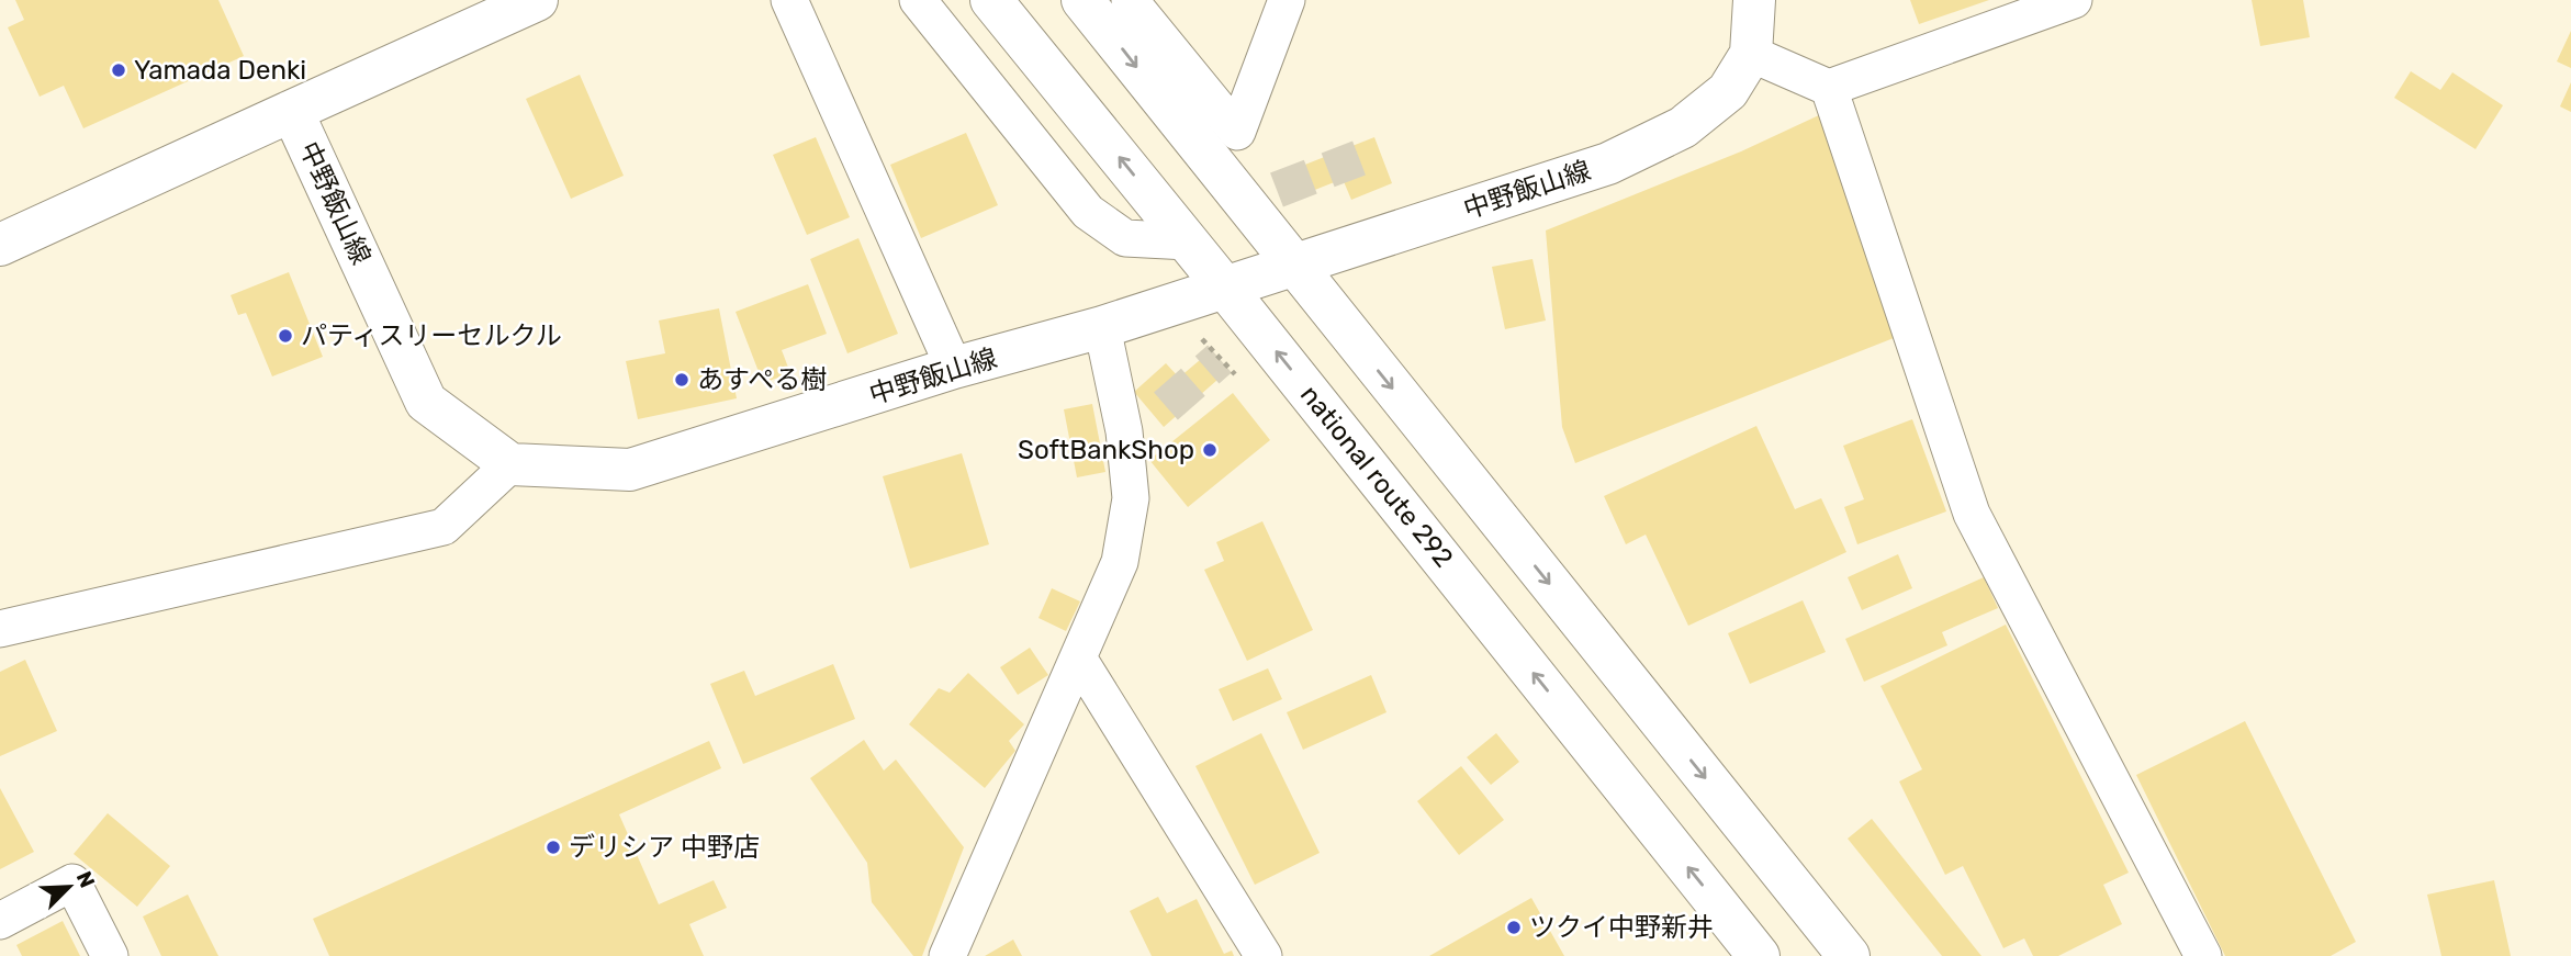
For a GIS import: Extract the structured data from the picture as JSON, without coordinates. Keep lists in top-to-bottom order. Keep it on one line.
{"streets":{"main road":["中野飯山線","national route 292"]},"crossings":[["中野飯山線","national route 292"]],"places":["Yamada Denki","パティスリーセルクル","あすぺる樹","SoftBankShop","デリシア 中野店","ツクイ中野新井"],"north":"top right"}
